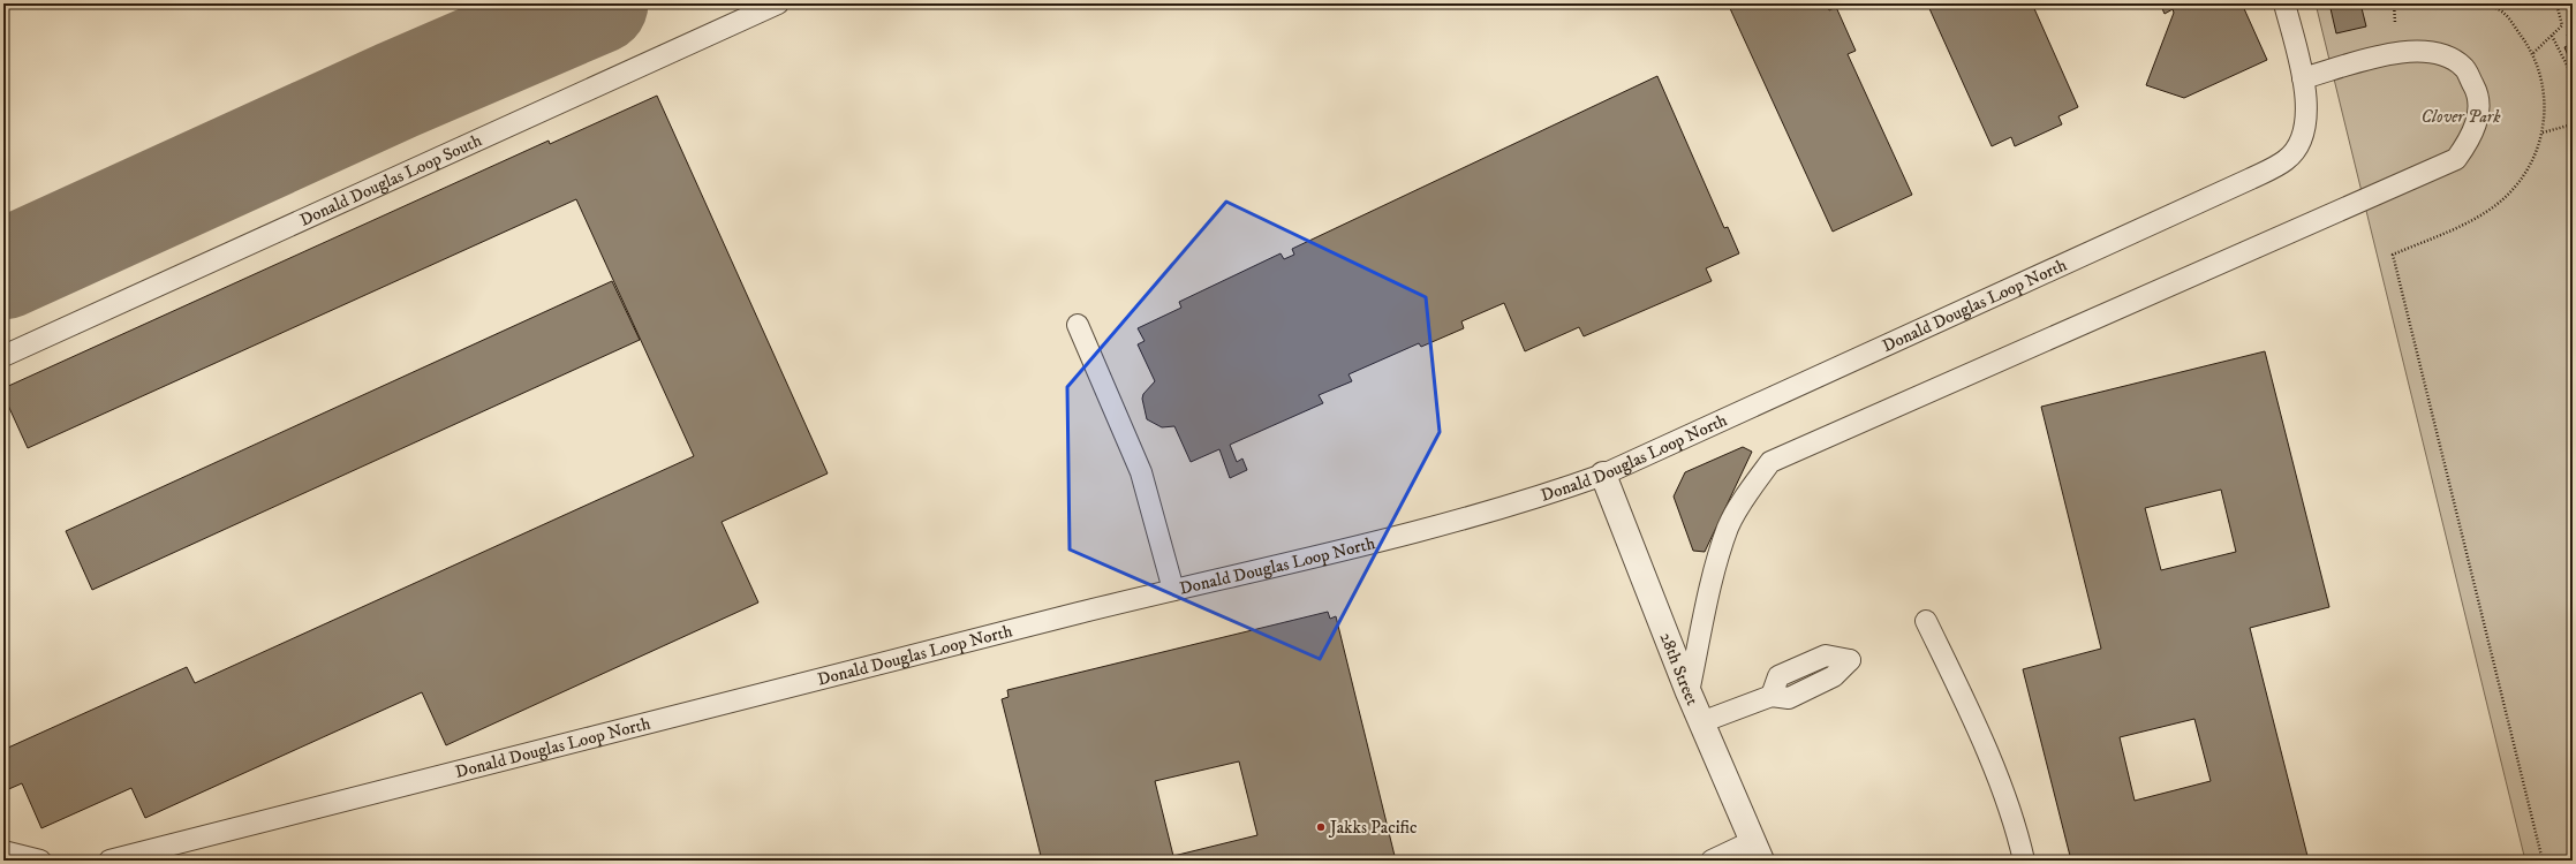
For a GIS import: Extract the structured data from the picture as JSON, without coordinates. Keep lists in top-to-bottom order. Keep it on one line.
{"streets":{"street":["28th Street"],"lane":["Donald Douglas Loop South","Donald Douglas Loop North"]},"crossings":[["Donald Douglas Loop North","28th Street"]],"parks":["Clover Park"],"places":["Jakks Pacific"]}
